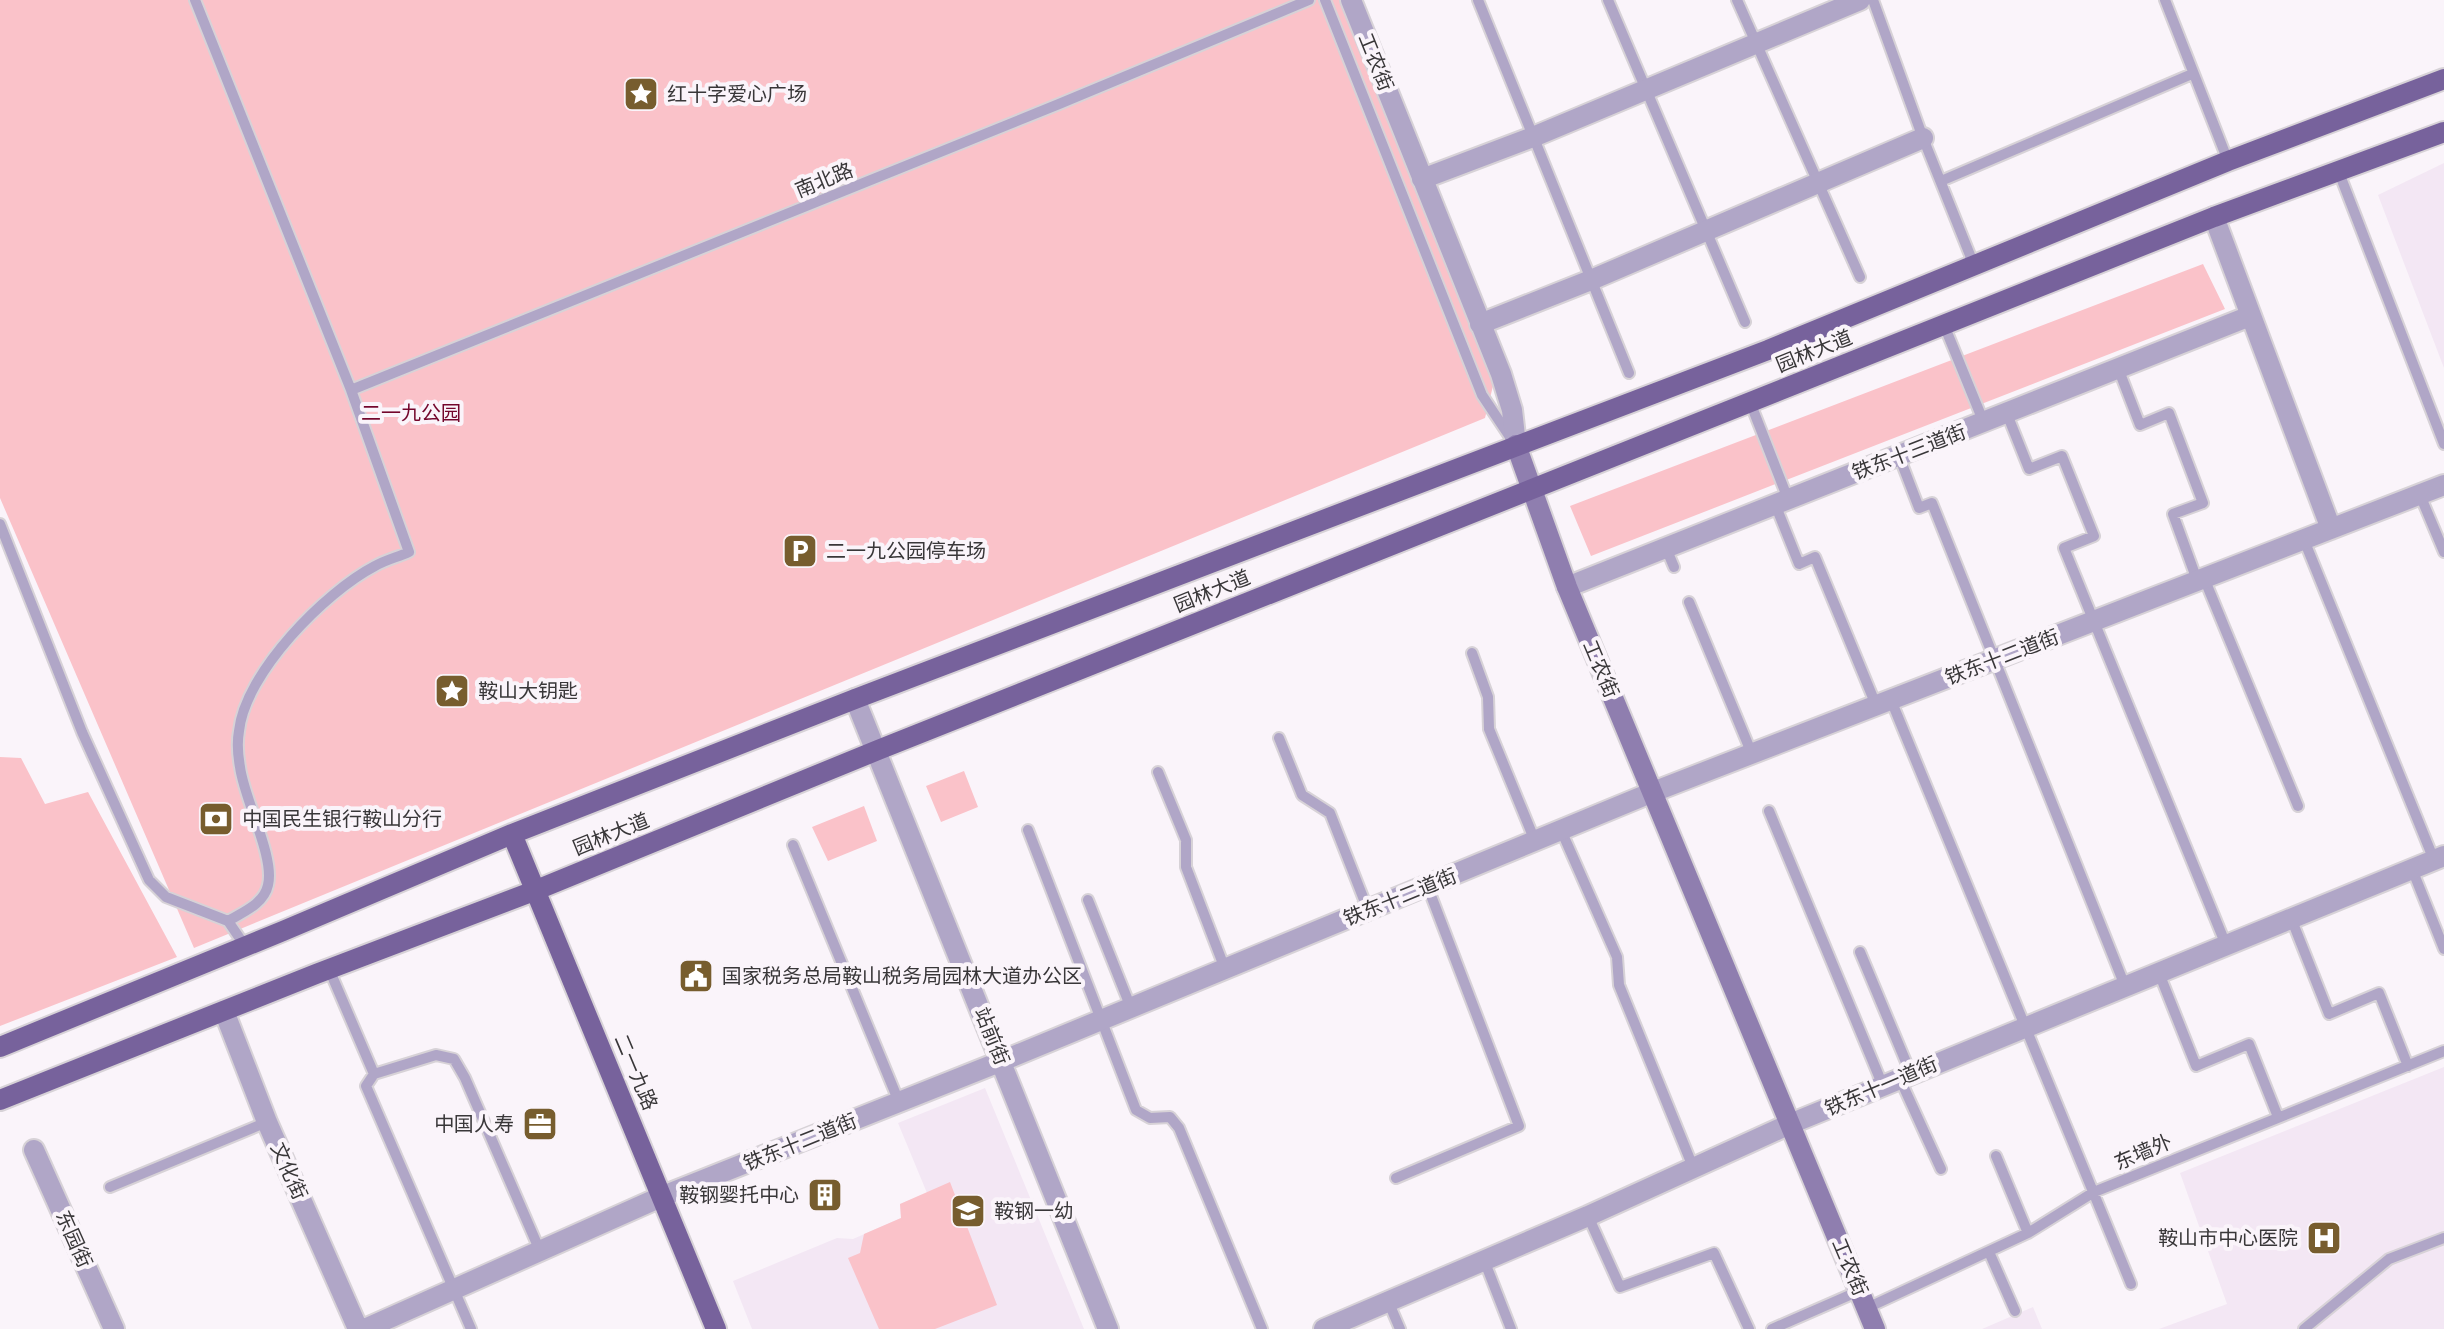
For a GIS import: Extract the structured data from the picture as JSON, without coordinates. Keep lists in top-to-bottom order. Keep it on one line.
{"streets":{"main road":["园林大道","二一九路"],"street":["工农街","铁东十三道街","铁东十二道街","站前街","铁东十一道街","文化街","东园街"],"lane":["南北路","东墙外"]},"crossings":[["工农街","园林大道"],["工农街","铁东十三道街"],["工农街","铁东十二道街"],["工农街","铁东十一道街"],["工农街","东墙外"],["园林大道","站前街"],["园林大道","二一九路"],["园林大道","文化街"],["铁东十二道街","站前街"],["铁东十二道街","二一九路"]],"parks":["二一九公园"],"places":{"place":["红十字爱心广场","鞍山大钥匙"],"parking":["二一九公园停车场"],"bank":["中国民生银行鞍山分行"],"public building":["国家税务总局鞍山税务局园林大道办公区"],"office":["中国人寿"],"building":["鞍钢婴托中心"],"school or university":["鞍钢一幼"],"hospital":["鞍山市中心医院"]}}
